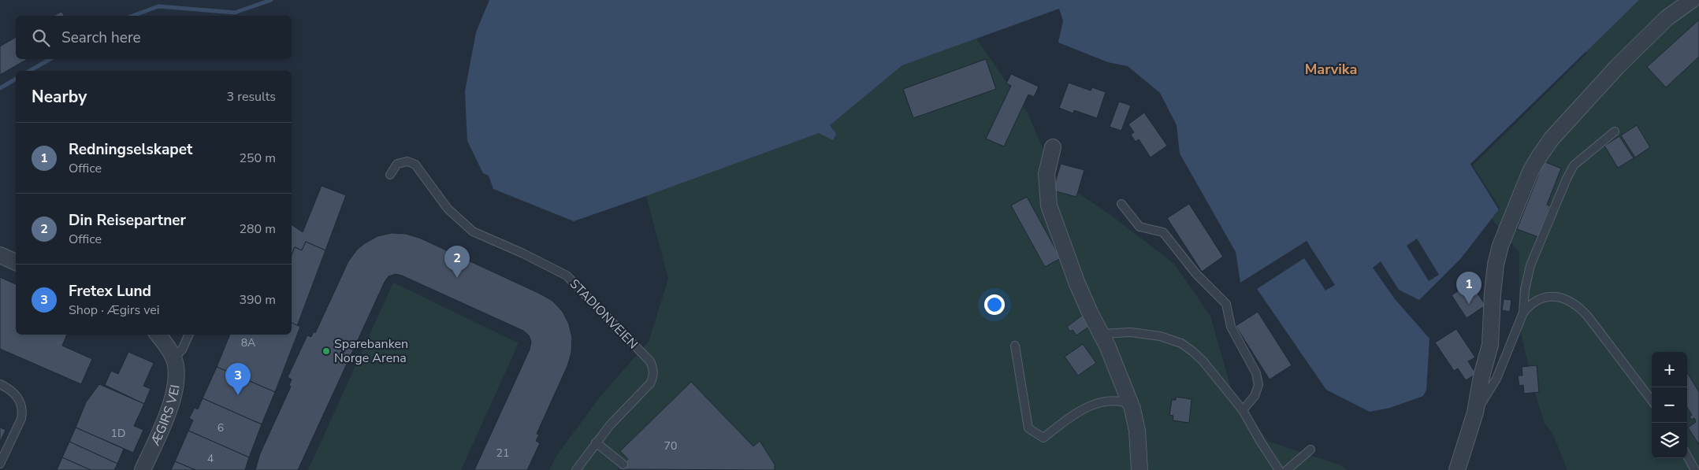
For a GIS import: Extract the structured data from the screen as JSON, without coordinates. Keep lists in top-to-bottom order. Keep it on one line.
{"streets":{"street":["ÆGIRS VEI"],"lane":["STADIONVEIEN"]},"districts":["Marvika"],"places":["Sparebanken Norge Arena"],"house_numbers":["8A","6","1D","70","21","4"],"page":{"search":"Search here","heading":["Nearby","3 results"],"list":[{"mark":"1","name":"Redningselskapet","note":"Office","value":"250 m"},{"mark":"2","name":"Din Reisepartner","note":"Office","value":"280 m"},{"mark":"3","name":"Fretex Lund","note":"Shop · Ægirs vei","value":"390 m"}],"pins":["2","1","3"],"map_buttons":["+","−"]}}
